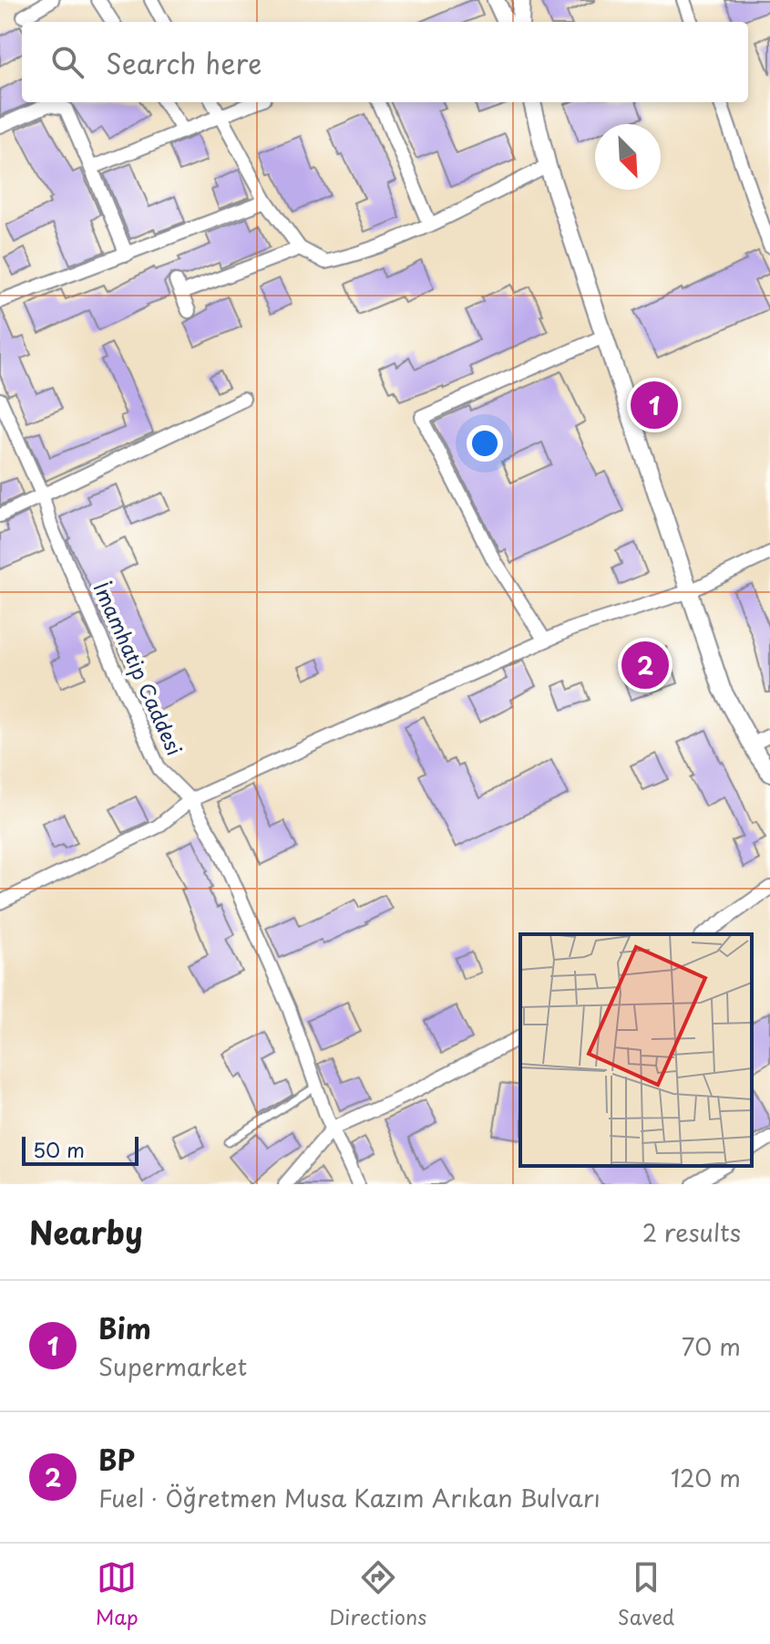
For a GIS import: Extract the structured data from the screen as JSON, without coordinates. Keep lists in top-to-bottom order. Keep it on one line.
{"streets":{"street":["İmamhatip Caddesi"]},"scale_bar":"50 m","north":"bottom right","page":{"search":"Search here","pins":["1","2"],"scale":"50 m","heading":["Nearby","2 results"],"list":[{"mark":"1","name":"Bim","note":"Supermarket","value":"70 m"},{"mark":"2","name":"BP","note":"Fuel · Öğretmen Musa Kazım Arıkan Bulvarı","value":"120 m"}],"nav":["Map","Directions","Saved"]}}
